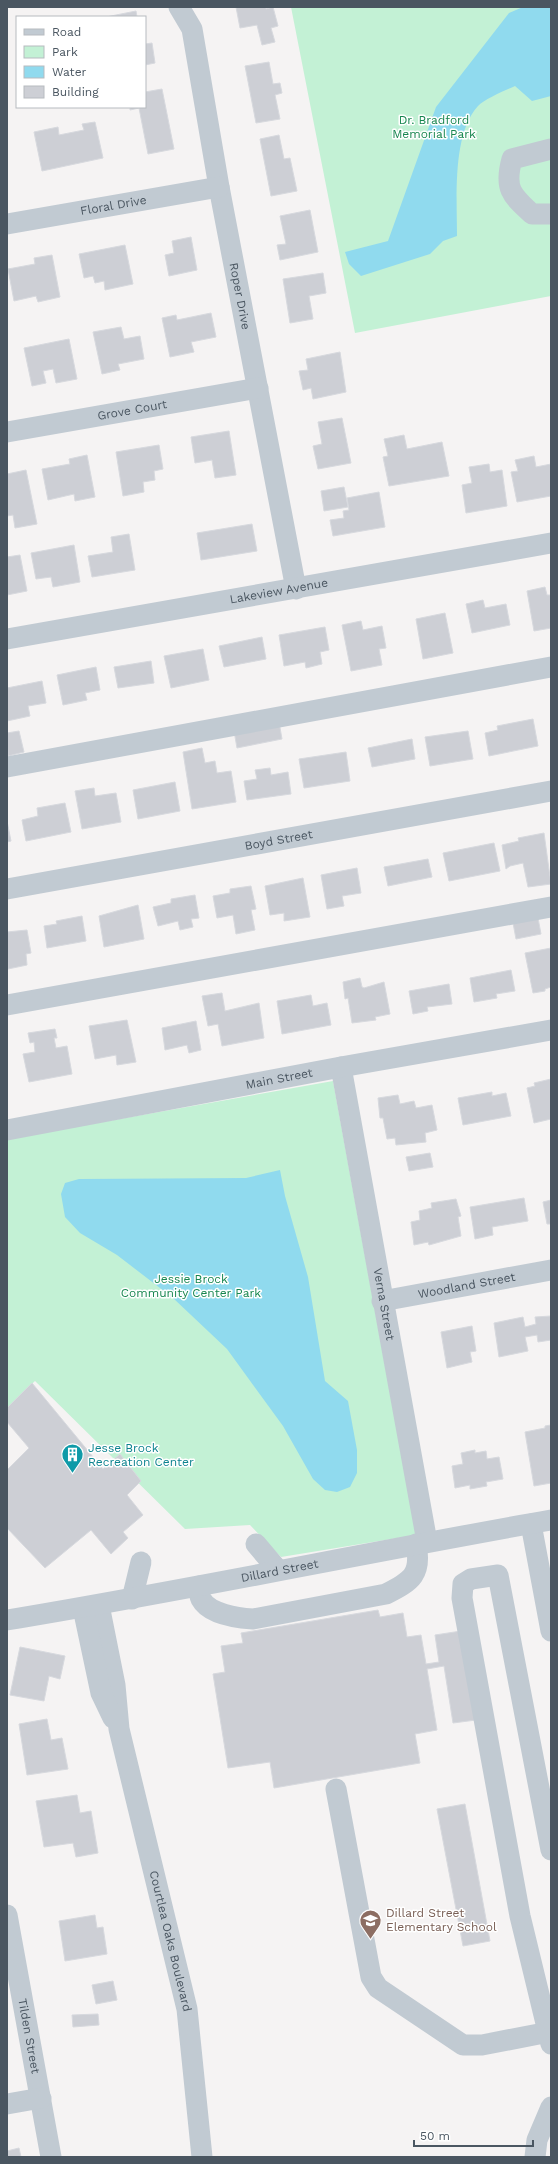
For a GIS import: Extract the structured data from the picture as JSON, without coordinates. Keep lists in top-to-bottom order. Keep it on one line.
{"streets":{"street":["Floral Drive","Roper Drive","Grove Court","Lakeview Avenue","Boyd Street","Main Street","Woodland Street","Verna Street","Dillard Street","Courtlea Oaks Boulevard","Tilden Street"]},"crossings":[["Floral Drive","Roper Drive"],["Roper Drive","Grove Court"],["Roper Drive","Lakeview Avenue"],["Main Street","Verna Street"],["Woodland Street","Verna Street"],["Verna Street","Dillard Street"],["Dillard Street","Courtlea Oaks Boulevard"]],"parks":["Dr. Bradford Memorial Park","Jessie Brock Community Center Park"],"places":{"building":["Jesse Brock Recreation Center"],"school or university":["Dillard Street Elementary School"]},"legend":["Road","Park","Water","Building"],"scale_bar":"50 m"}
